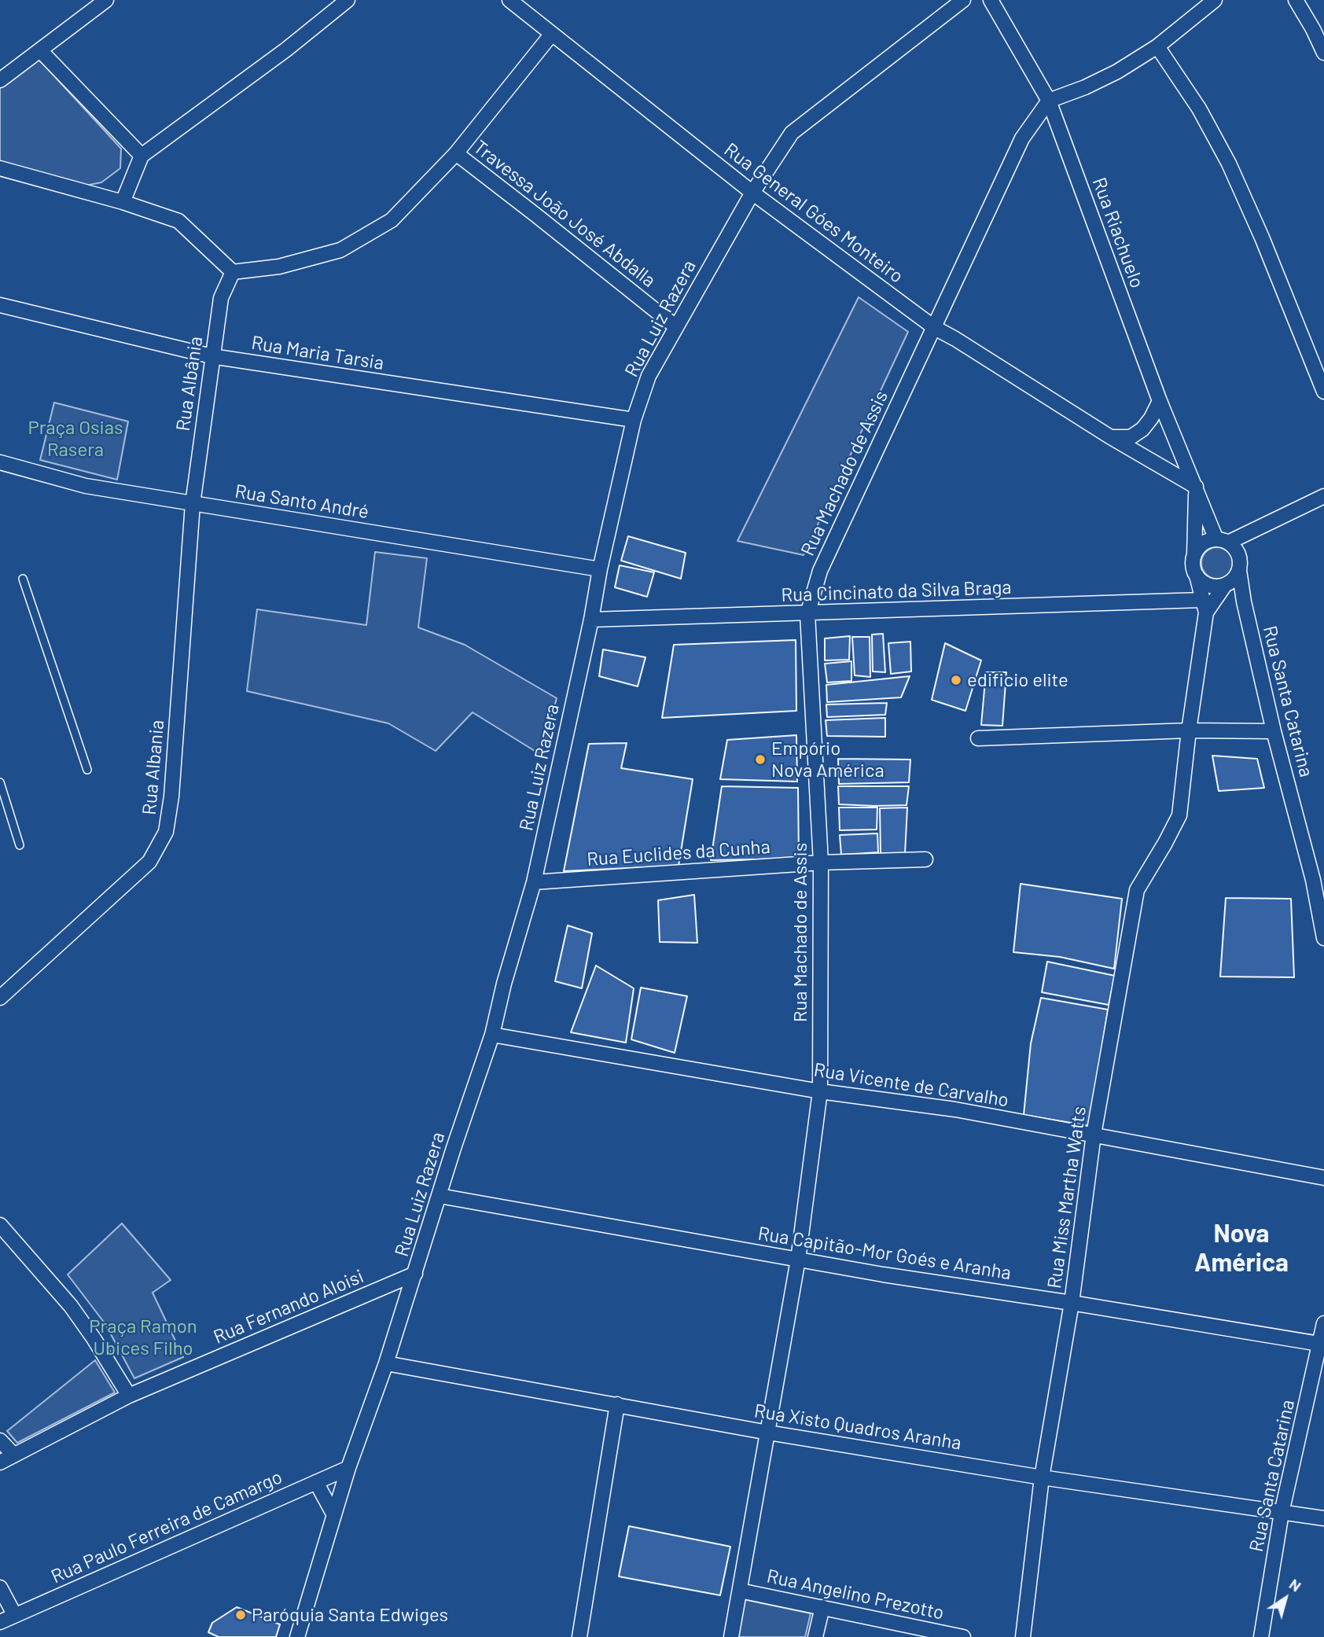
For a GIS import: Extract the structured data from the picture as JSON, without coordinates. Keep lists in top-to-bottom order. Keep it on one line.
{"streets":{"street":["Rua General Góes Monteiro","Travessa João José Abdalla","Rua Riachuelo","Rua Luiz Razera","Rua Maria Tarsia","Rua Albânia","Rua Machado de Assis","Rua Santo André","Rua Cincinato da Silva Braga","Rua Santa Catarina","Rua Albania","Rua Euclides da Cunha","Rua Vicente de Carvalho","Rua Miss Martha Watts","Rua Capitão-Mor Goés e Aranha","Rua Fernando Aloisi","Rua Xisto Quadros Aranha","Rua Paulo Ferreira de Camargo","Rua Angelino Prezotto"]},"crossings":[["Rua General Góes Monteiro","Rua Riachuelo"],["Rua General Góes Monteiro","Rua Luiz Razera"],["Rua General Góes Monteiro","Rua Machado de Assis"],["Travessa João José Abdalla","Rua Luiz Razera"],["Rua Riachuelo","Rua Machado de Assis"],["Rua Riachuelo","Rua Santa Catarina"],["Rua Luiz Razera","Rua Maria Tarsia"],["Rua Luiz Razera","Rua Santo André"],["Rua Luiz Razera","Rua Cincinato da Silva Braga"],["Rua Luiz Razera","Rua Euclides da Cunha"],["Rua Luiz Razera","Rua Vicente de Carvalho"],["Rua Luiz Razera","Rua Capitão-Mor Goés e Aranha"],["Rua Luiz Razera","Rua Fernando Aloisi"],["Rua Luiz Razera","Rua Xisto Quadros Aranha"],["Rua Luiz Razera","Rua Paulo Ferreira de Camargo"],["Rua Maria Tarsia","Rua Albânia"],["Rua Albânia","Rua Santo André"],["Rua Albânia","Rua Albania"],["Rua Machado de Assis","Rua Cincinato da Silva Braga"],["Rua Machado de Assis","Rua Euclides da Cunha"],["Rua Machado de Assis","Rua Vicente de Carvalho"],["Rua Machado de Assis","Rua Capitão-Mor Goés e Aranha"],["Rua Machado de Assis","Rua Xisto Quadros Aranha"],["Rua Machado de Assis","Rua Angelino Prezotto"],["Rua Santo André","Rua Albania"],["Rua Cincinato da Silva Braga","Rua Miss Martha Watts"],["Rua Santa Catarina","Rua Capitão-Mor Goés e Aranha"],["Rua Santa Catarina","Rua Xisto Quadros Aranha"],["Rua Vicente de Carvalho","Rua Miss Martha Watts"],["Rua Miss Martha Watts","Rua Capitão-Mor Goés e Aranha"],["Rua Miss Martha Watts","Rua Xisto Quadros Aranha"]],"districts":["Nova América"],"parks":["Praça Osias Rasera","Praça Ramon Ubices Filho"],"places":["edificio elite","Empório Nova América","Paróquia Santa Edwiges"],"north":"top right"}
